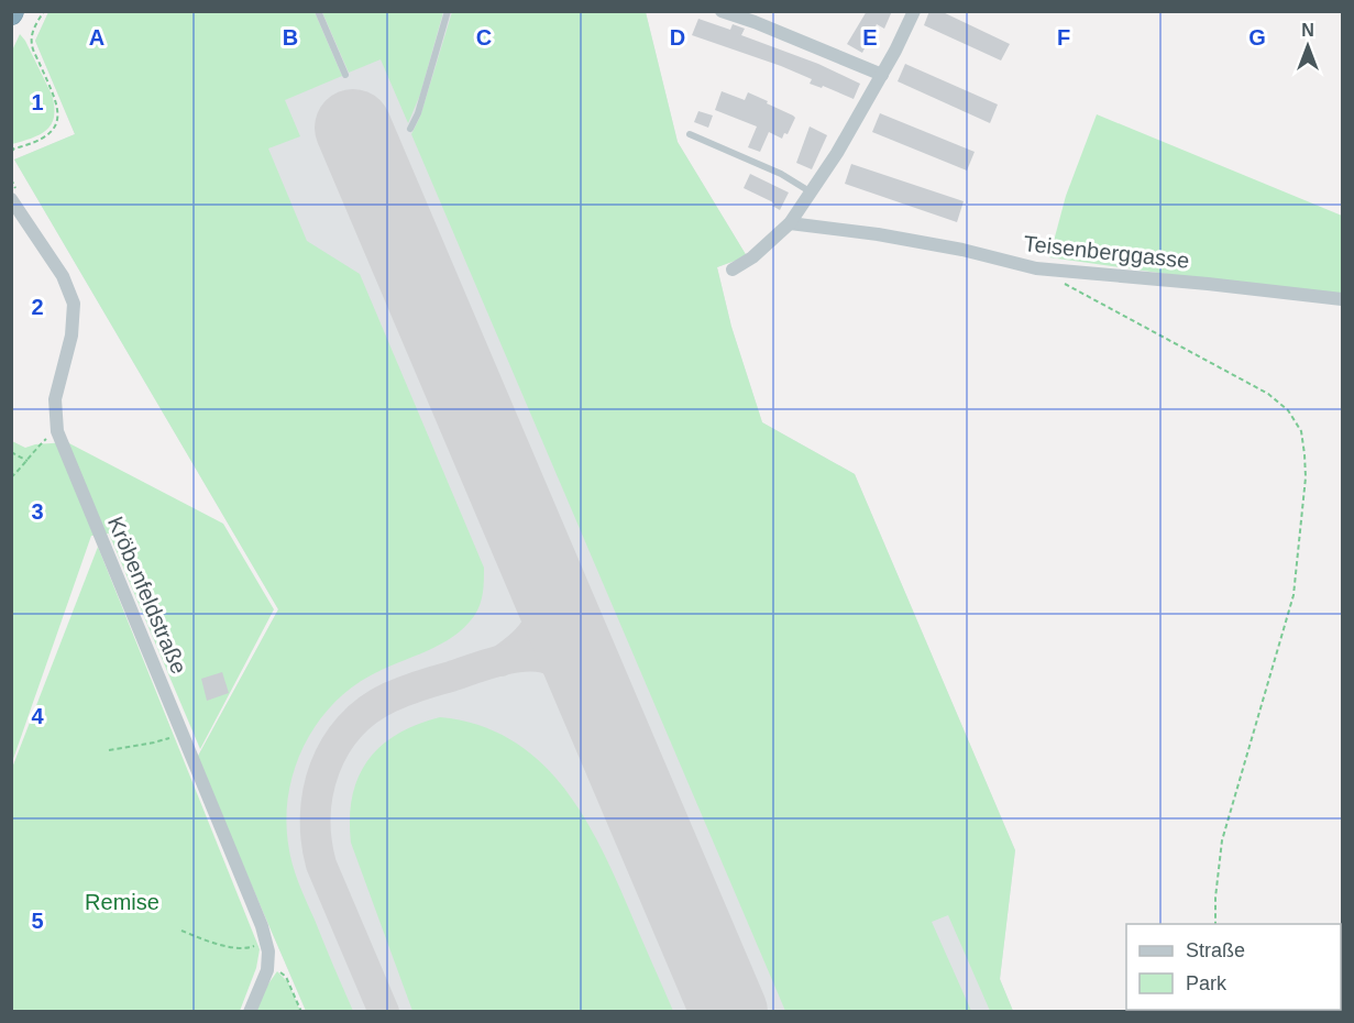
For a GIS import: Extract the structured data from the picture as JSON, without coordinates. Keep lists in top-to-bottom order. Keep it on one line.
{"streets":{"street":["Teisenberggasse","Kröbenfeldstraße"]},"parks":["Remise"],"legend":["Straße","Park"],"north":"top","grid":{"columns":["A","B","C","D","E","F","G"],"rows":["1","2","3","4","5"]}}
